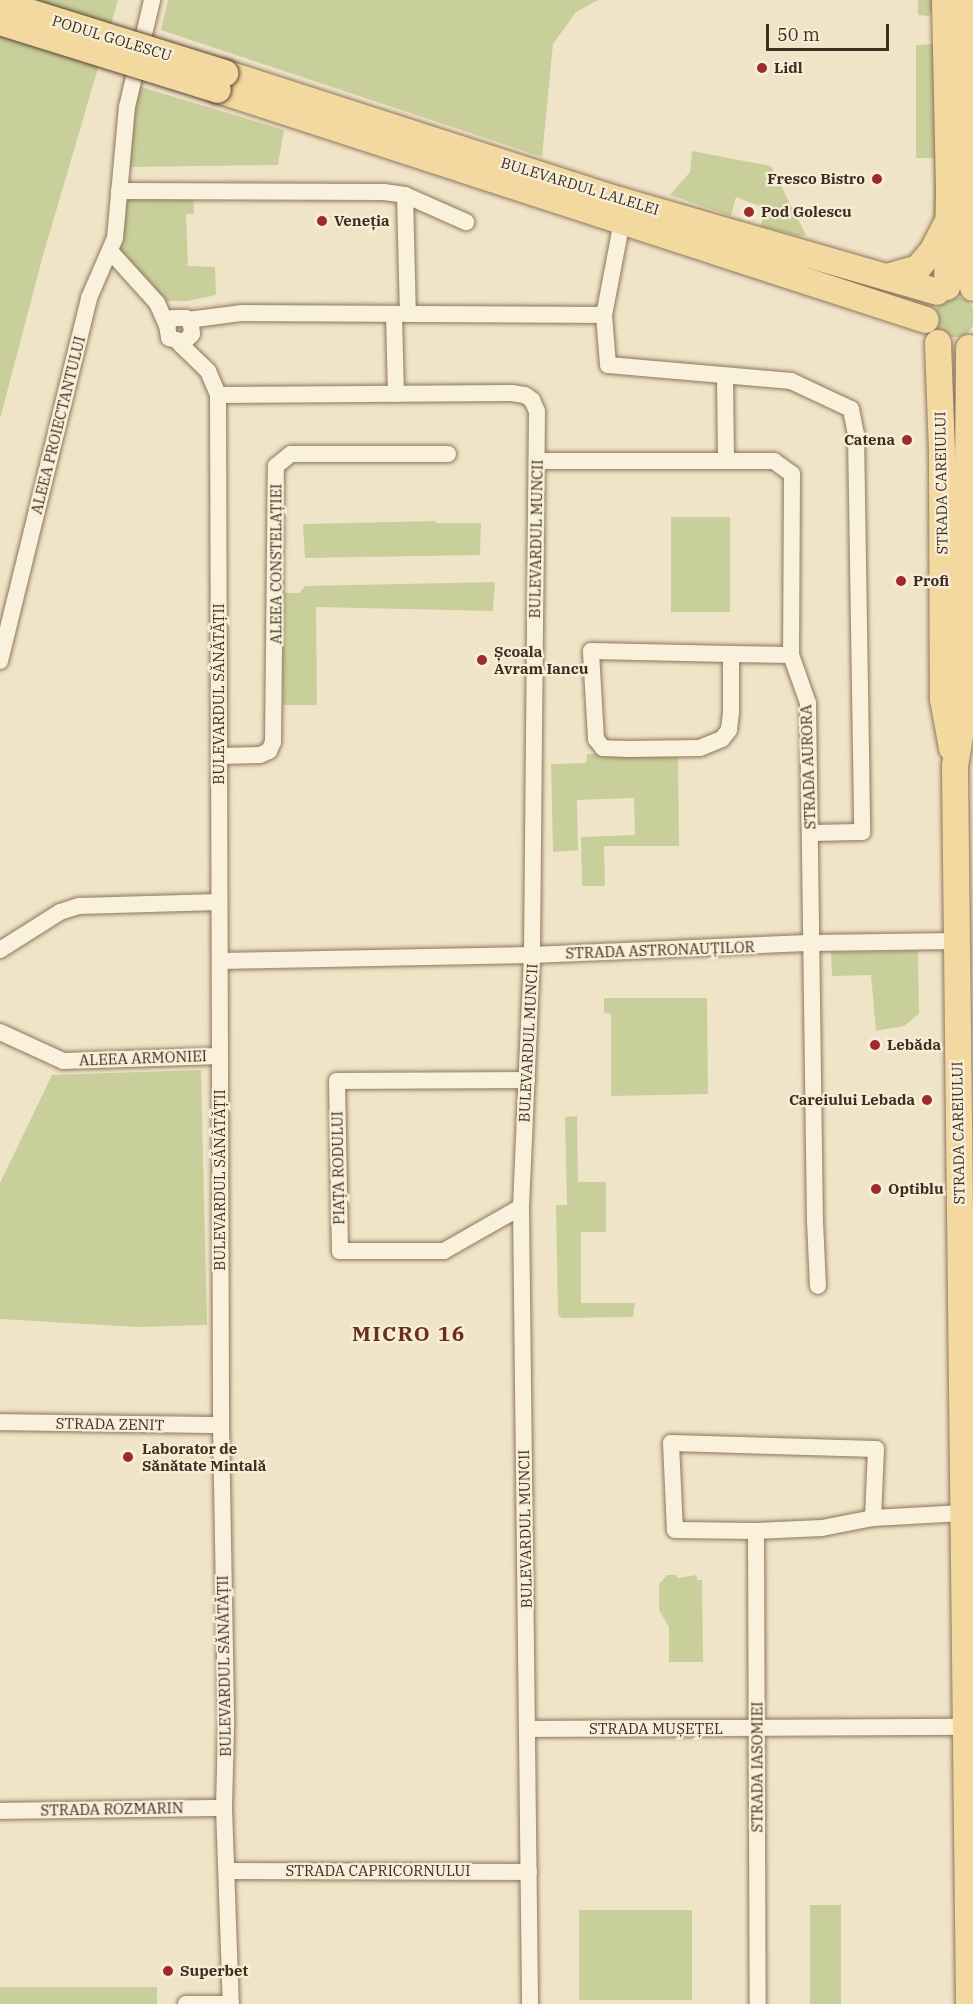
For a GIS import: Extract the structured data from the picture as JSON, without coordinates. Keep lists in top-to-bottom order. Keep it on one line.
{"streets":{"main road":["PODUL GOLESCU","BULEVARDUL LALELEI","STRADA CAREIULUI"],"street":["ALEEA PROIECTANTULUI","BULEVARDUL MUNCII","ALEEA CONSTELAȚIEI","BULEVARDUL SĂNĂTĂȚII","STRADA AURORA","STRADA ASTRONAUȚILOR","ALEEA ARMONIEI","PIAȚA RODULUI","STRADA ZENIT","STRADA MUȘEȚEL","STRADA IASOMIEI","STRADA ROZMARIN","STRADA CAPRICORNULUI"]},"crossings":[["PODUL GOLESCU","BULEVARDUL LALELEI"],["ALEEA PROIECTANTULUI","BULEVARDUL SĂNĂTĂȚII"],["STRADA CAREIULUI","STRADA ASTRONAUȚILOR"],["STRADA CAREIULUI","STRADA MUȘEȚEL"],["BULEVARDUL MUNCII","BULEVARDUL SĂNĂTĂȚII"],["BULEVARDUL MUNCII","STRADA AURORA"],["BULEVARDUL MUNCII","STRADA ASTRONAUȚILOR"],["BULEVARDUL MUNCII","PIAȚA RODULUI"],["BULEVARDUL MUNCII","STRADA MUȘEȚEL"],["BULEVARDUL MUNCII","STRADA CAPRICORNULUI"],["ALEEA CONSTELAȚIEI","BULEVARDUL SĂNĂTĂȚII"],["BULEVARDUL SĂNĂTĂȚII","STRADA ASTRONAUȚILOR"],["BULEVARDUL SĂNĂTĂȚII","ALEEA ARMONIEI"],["BULEVARDUL SĂNĂTĂȚII","STRADA ZENIT"],["BULEVARDUL SĂNĂTĂȚII","STRADA ROZMARIN"],["BULEVARDUL SĂNĂTĂȚII","STRADA CAPRICORNULUI"],["STRADA AURORA","STRADA ASTRONAUȚILOR"],["STRADA MUȘEȚEL","STRADA IASOMIEI"]],"districts":["MICRO 16"],"places":["Lidl","Fresco Bistro","Pod Golescu","Veneția","Catena","Profi","Școala Avram Iancu","Lebăda","Careiului Lebada","Optiblu","Laborator de Sănătate Mintală","Superbet"],"scale_bar":"50 m"}
